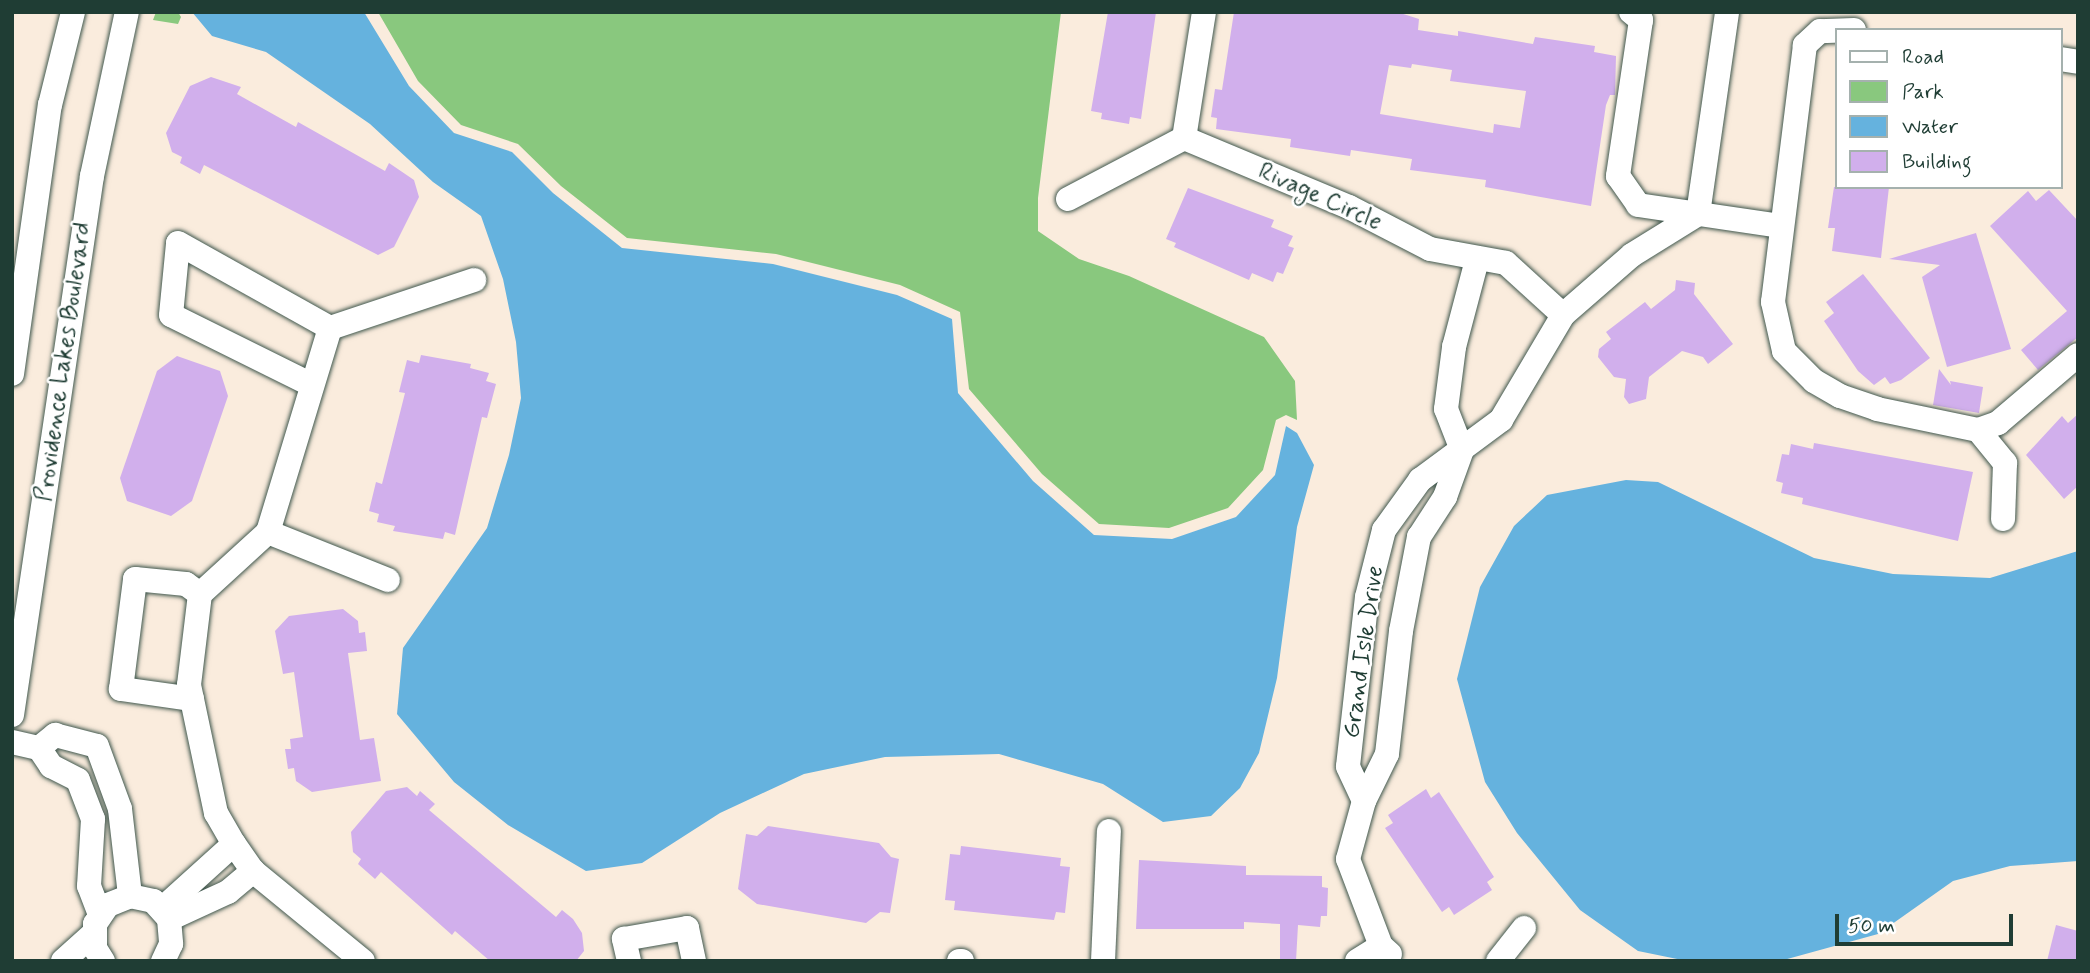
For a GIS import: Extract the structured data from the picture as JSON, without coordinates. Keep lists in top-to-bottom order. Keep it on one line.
{"streets":{"street":["Rivage Circle","Providence Lakes Boulevard","Grand Isle Drive"]},"crossings":[["Rivage Circle","Grand Isle Drive"]],"legend":["Road","Park","Water","Building"],"scale_bar":"50 m"}
